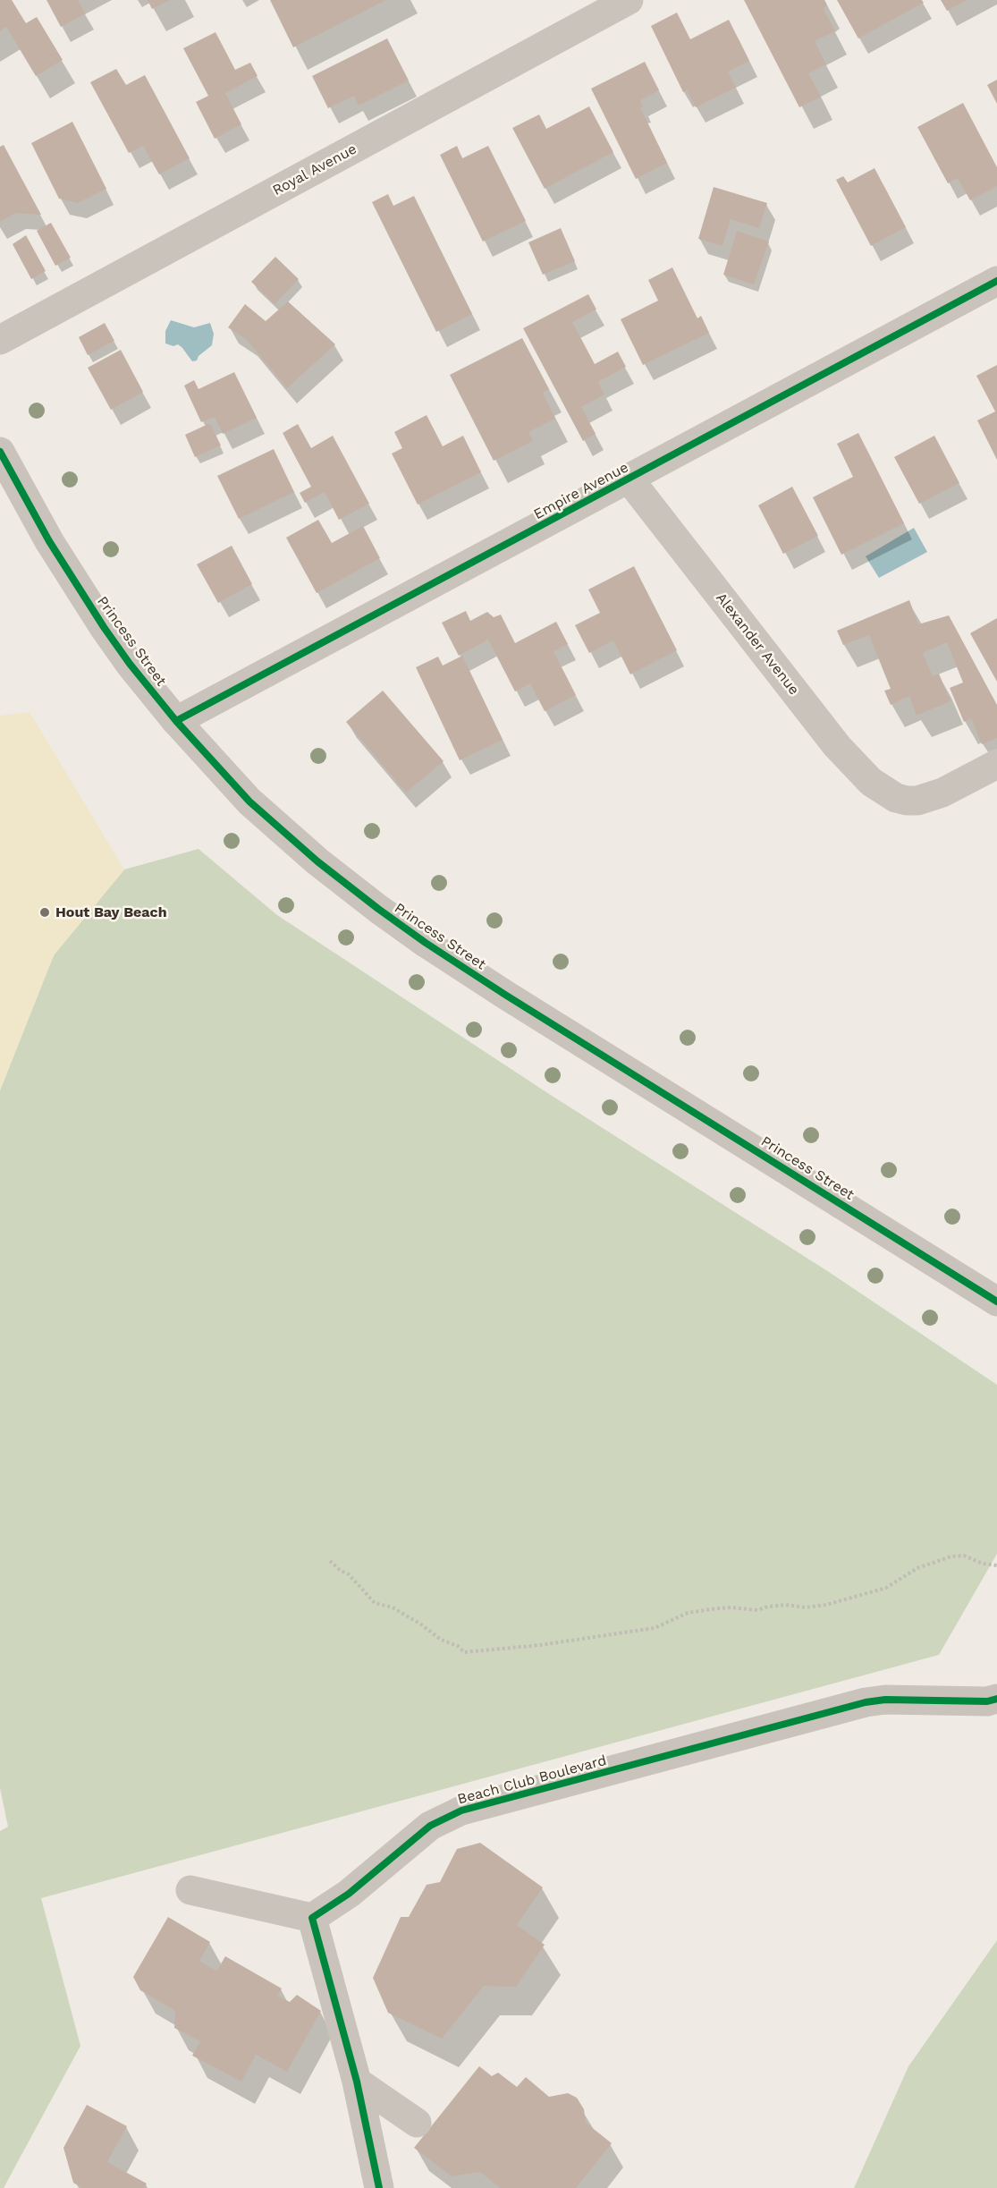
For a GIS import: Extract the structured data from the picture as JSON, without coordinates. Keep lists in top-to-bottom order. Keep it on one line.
{"streets":{"street":["Royal Avenue","Empire Avenue","Princess Street","Alexander Avenue","Beach Club Boulevard"]},"crossings":[["Empire Avenue","Princess Street"],["Empire Avenue","Alexander Avenue"]],"places":["Hout Bay Beach"]}
